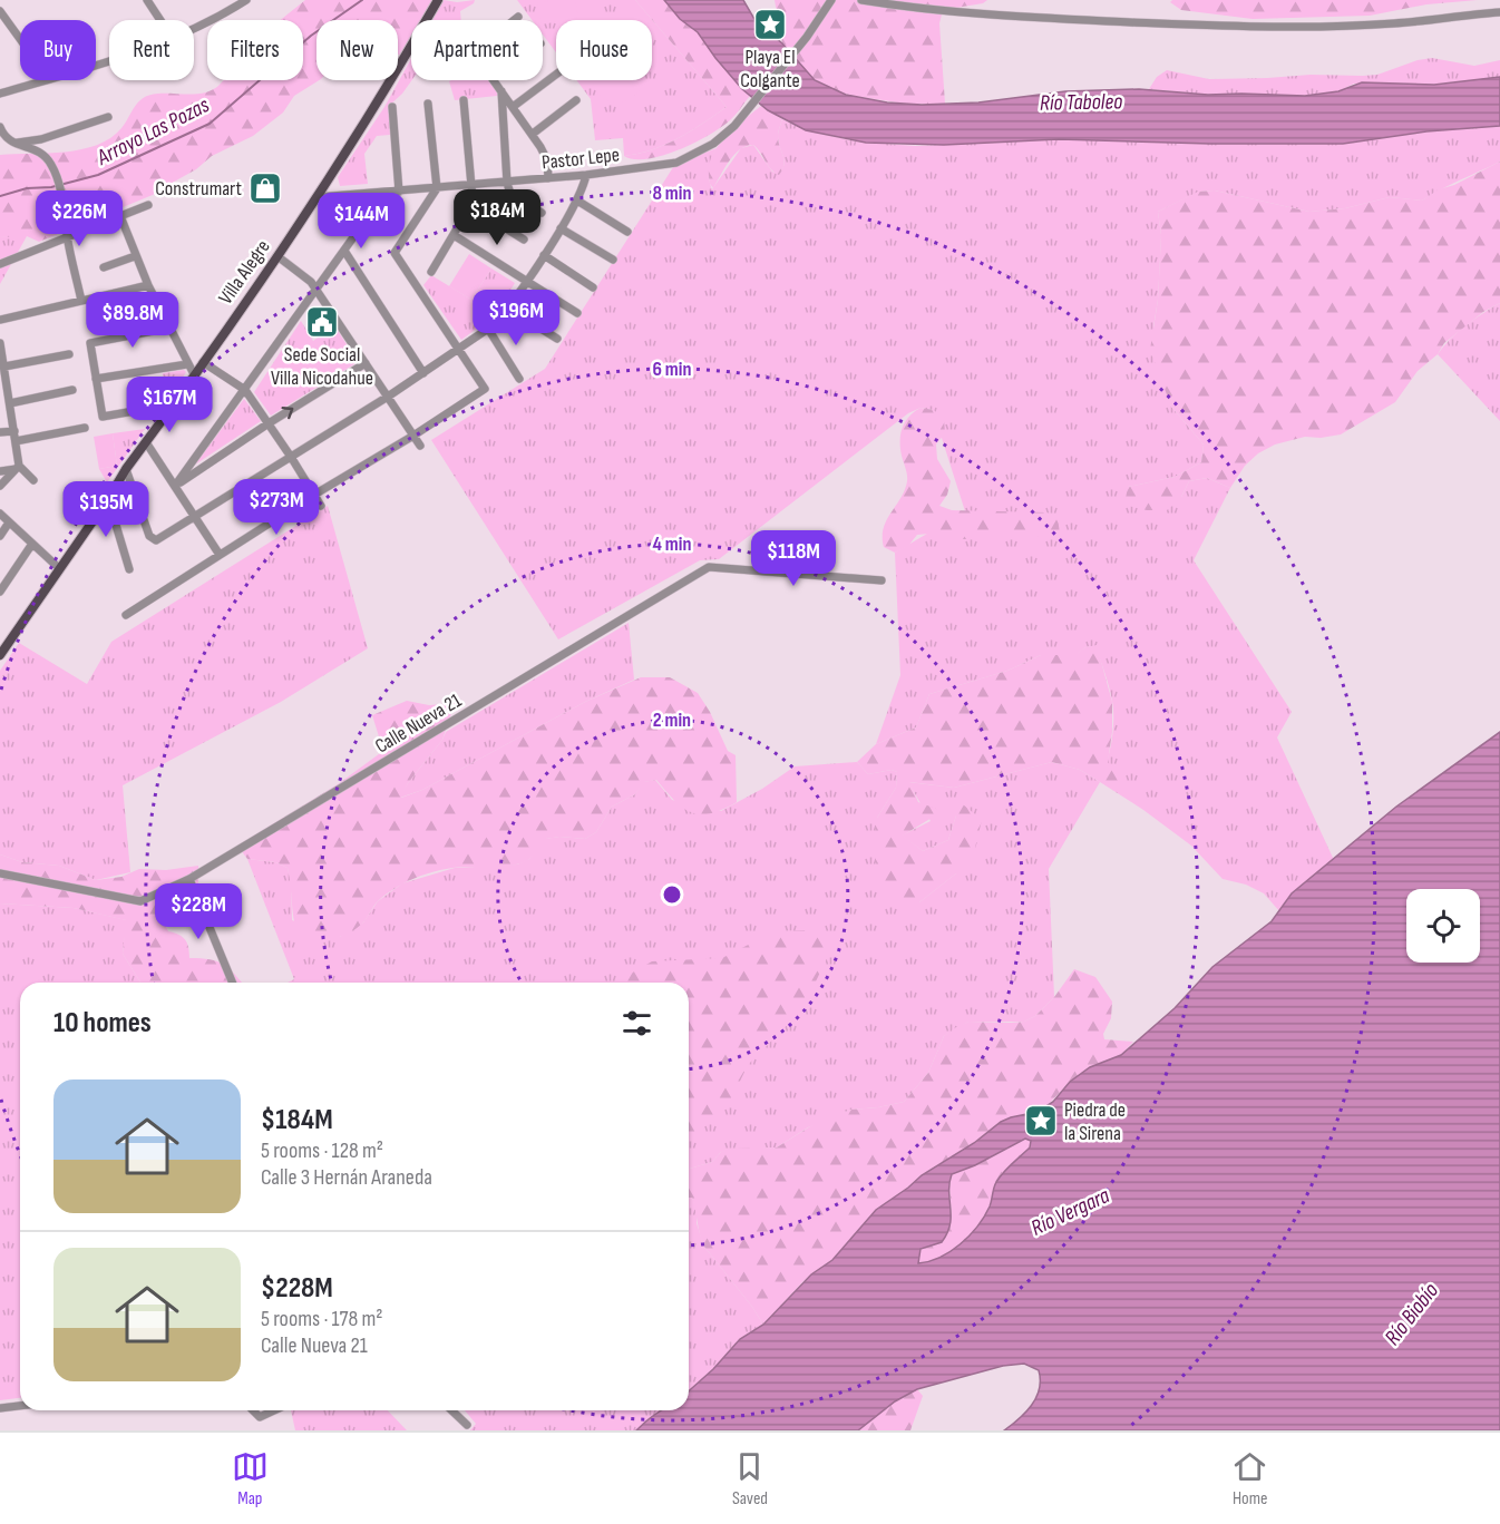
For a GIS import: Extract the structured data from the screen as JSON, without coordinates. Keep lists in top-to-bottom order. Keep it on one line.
{"streets":{"main road":["Villa Alegre"],"street":["Pastor Lepe","Calle Nueva 21"]},"crossings":[["Pastor Lepe","Villa Alegre"]],"water":["Río Taboleo","Arroyo Las Pozas","Río Vergara","Río Biobío"],"places":{"place":["Playa El Colgante","Piedra de la Sirena"],"shop":["Construmart"],"public building":["Sede Social Villa Nicodahue"]},"page":{"chip":["Buy","Rent","Filters","New","Apartment","House"],"price":["$184M","$226M","$144M","$196M","$89.8M","$167M","$273M","$195M","$118M","$228M"],"heading":"10 homes","list":[{"name":"$184M","note":"5 rooms · 128 m² · Calle 3 Hernán Araneda"},{"name":"$228M","note":"5 rooms · 178 m² · Calle Nueva 21"}],"tabs":["Map","Saved","Home"]},"rings":["8 min","6 min","4 min","2 min"]}
